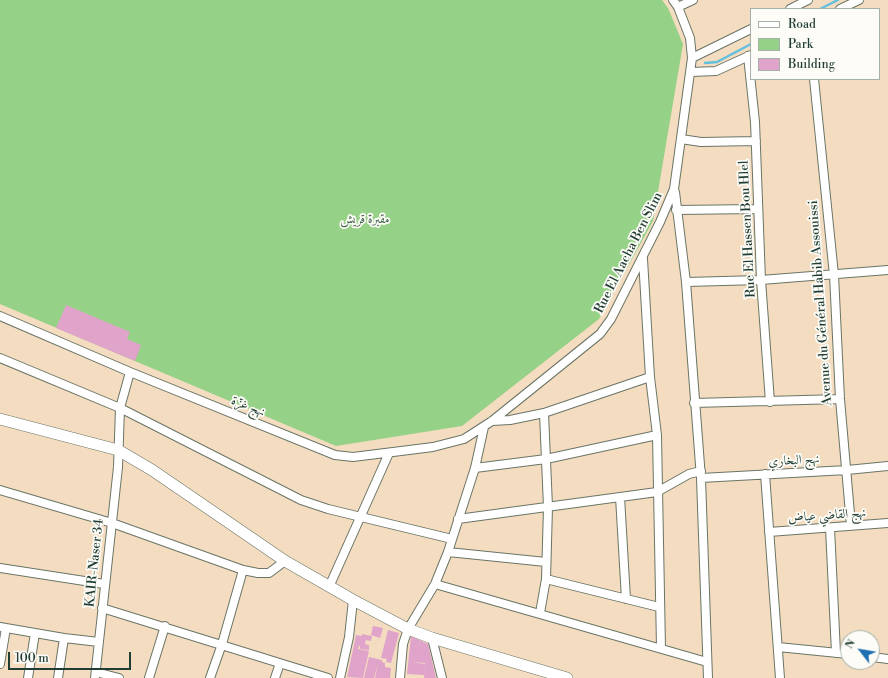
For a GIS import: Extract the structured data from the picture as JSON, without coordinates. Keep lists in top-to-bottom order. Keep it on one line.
{"streets":{"street":["Rue El Hassen Bou Hlel","Rue El Aacha Ben Slim","Avenue du Général Habib Assouissi","نهج غزّة","نهج البخاري","نهج القاضي عياض","KAIR-Naser 34"]},"crossings":[["Rue El Aacha Ben Slim","نهج غزّة"],["Avenue du Général Habib Assouissi","نهج البخاري"],["Avenue du Général Habib Assouissi","نهج القاضي عياض"],["نهج غزّة","KAIR-Naser 34"]],"parks":["مقبرة قريش"],"legend":["Road","Park","Building"],"scale_bar":"100 m","north":"top left"}
